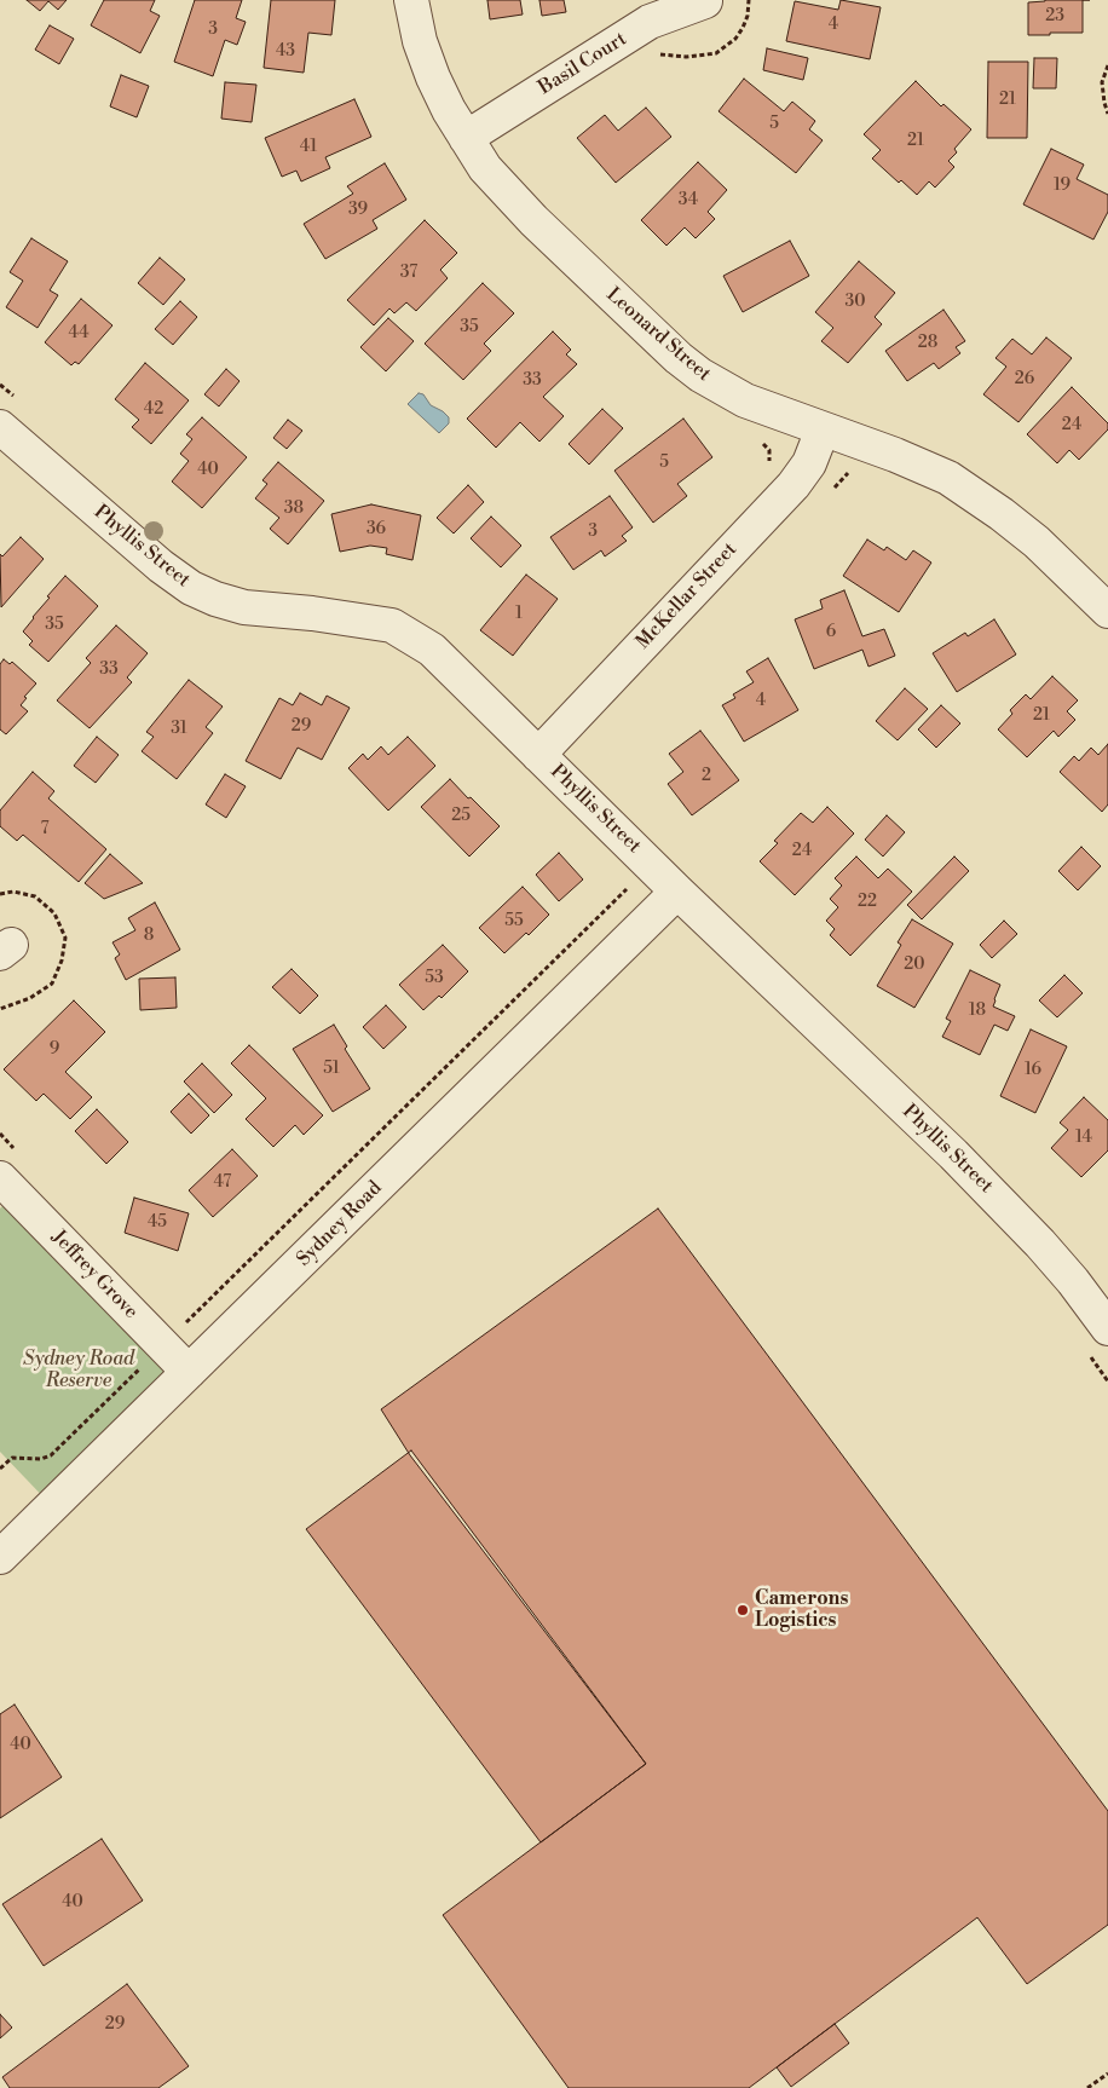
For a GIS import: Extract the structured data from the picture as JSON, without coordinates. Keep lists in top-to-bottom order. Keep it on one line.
{"streets":{"street":["Basil Court","Leonard Street","Phyllis Street","McKellar Street","Sydney Road","Jeffrey Grove"]},"crossings":[["Basil Court","Leonard Street"],["Leonard Street","McKellar Street"],["Phyllis Street","McKellar Street"],["Phyllis Street","Sydney Road"],["Sydney Road","Jeffrey Grove"]],"parks":["Sydney Road Reserve"],"places":["Camerons Logistics"],"house_numbers":["23","4","3","43","21","5","21","41","19","34","39","37","30","35","44","28","26","33","42","24","5","40","38","36","3","1","35","6","33","4","21","29","31","2","25","7","24","22","55","8","20","53","18","9","51","16","14","47","45","40","40","29"]}
